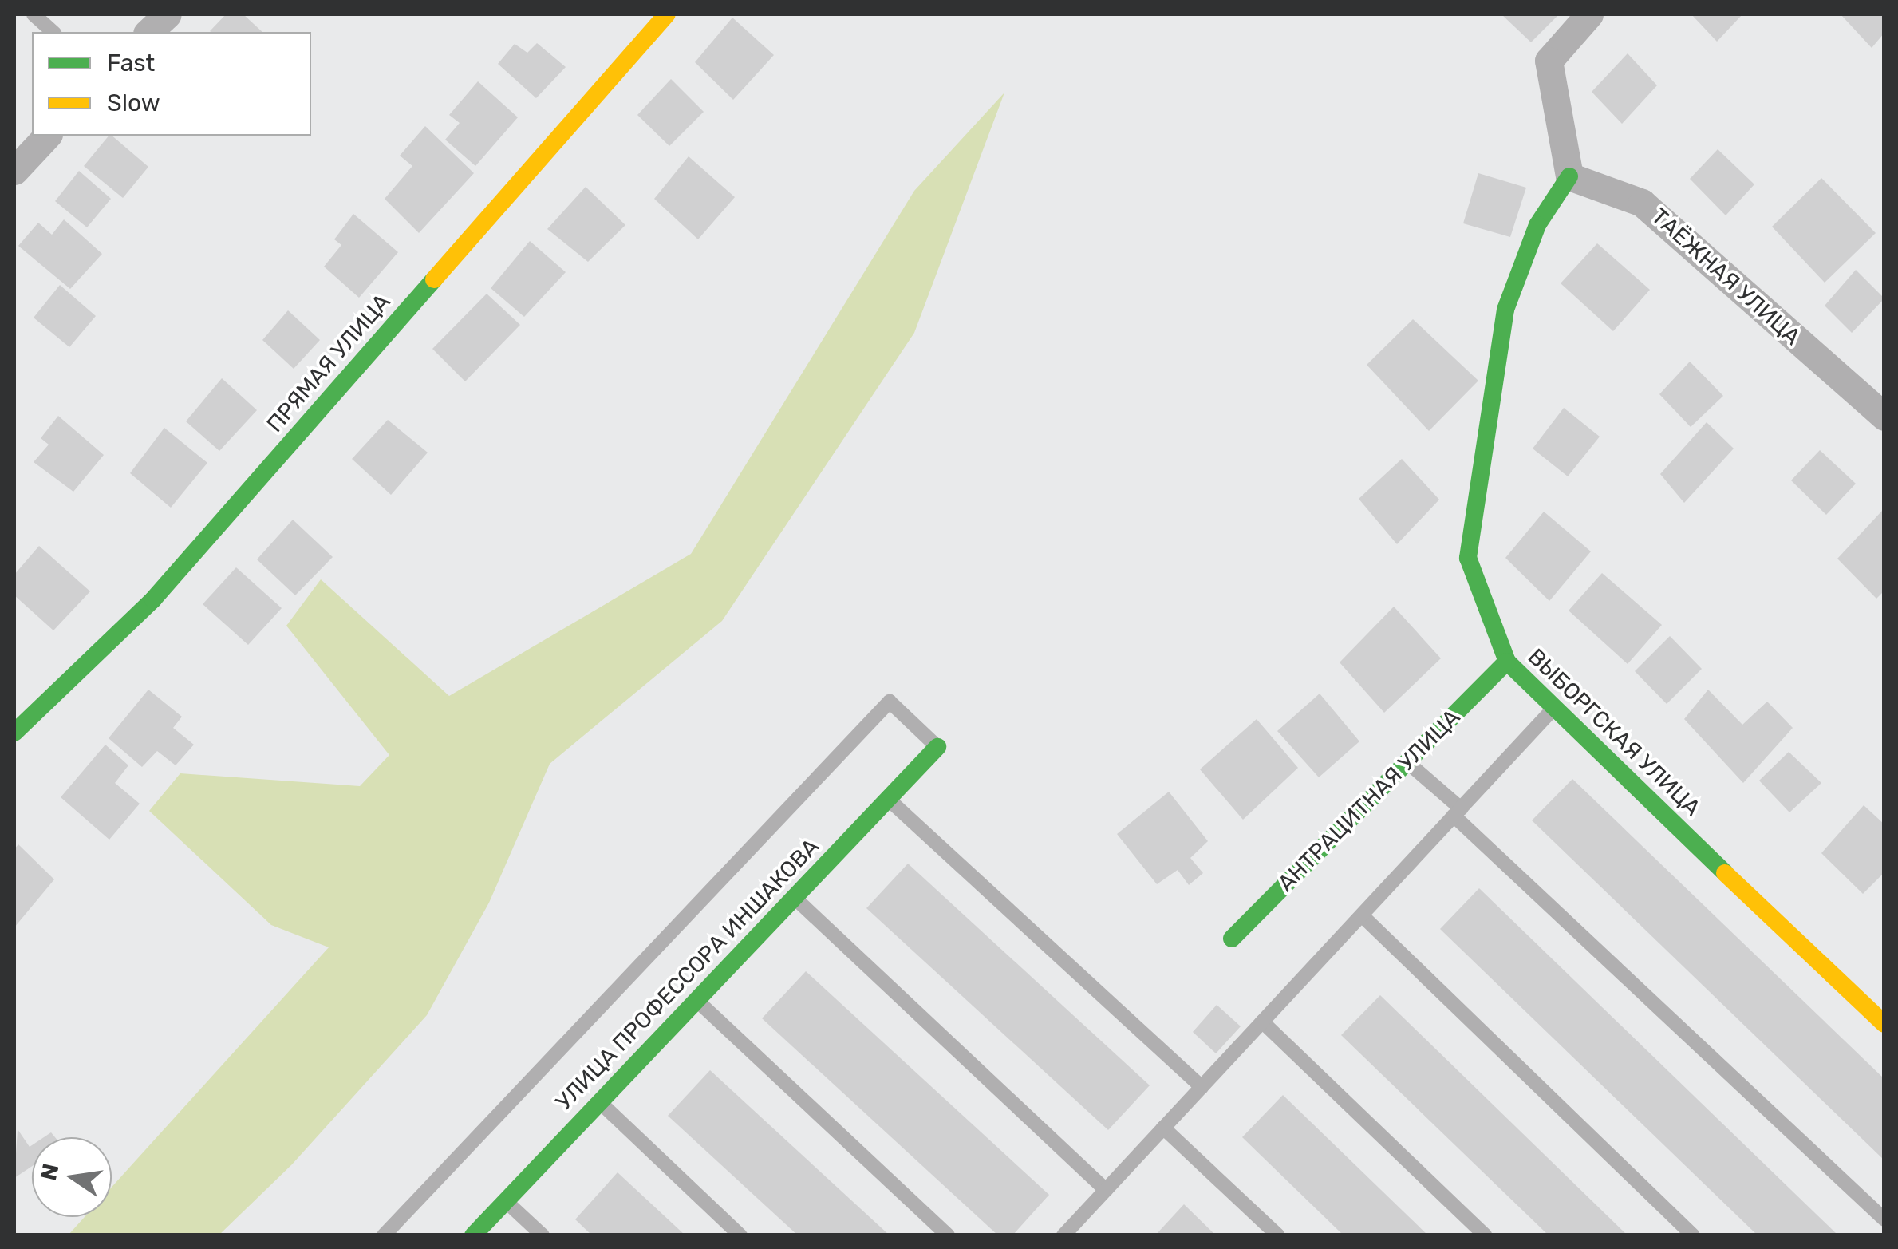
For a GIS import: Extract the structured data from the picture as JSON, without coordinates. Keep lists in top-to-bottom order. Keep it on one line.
{"streets":{"street":["ТАЁЖНАЯ УЛИЦА","ПРЯМАЯ УЛИЦА","ВЫБОРГСКАЯ УЛИЦА","АНТРАЦИТНАЯ УЛИЦА","УЛИЦА ПРОФЕССОРА ИНШАКОВА"]},"crossings":[["ТАЁЖНАЯ УЛИЦА","ВЫБОРГСКАЯ УЛИЦА"],["ВЫБОРГСКАЯ УЛИЦА","АНТРАЦИТНАЯ УЛИЦА"]],"legend":["Fast","Slow"],"north":"left"}
